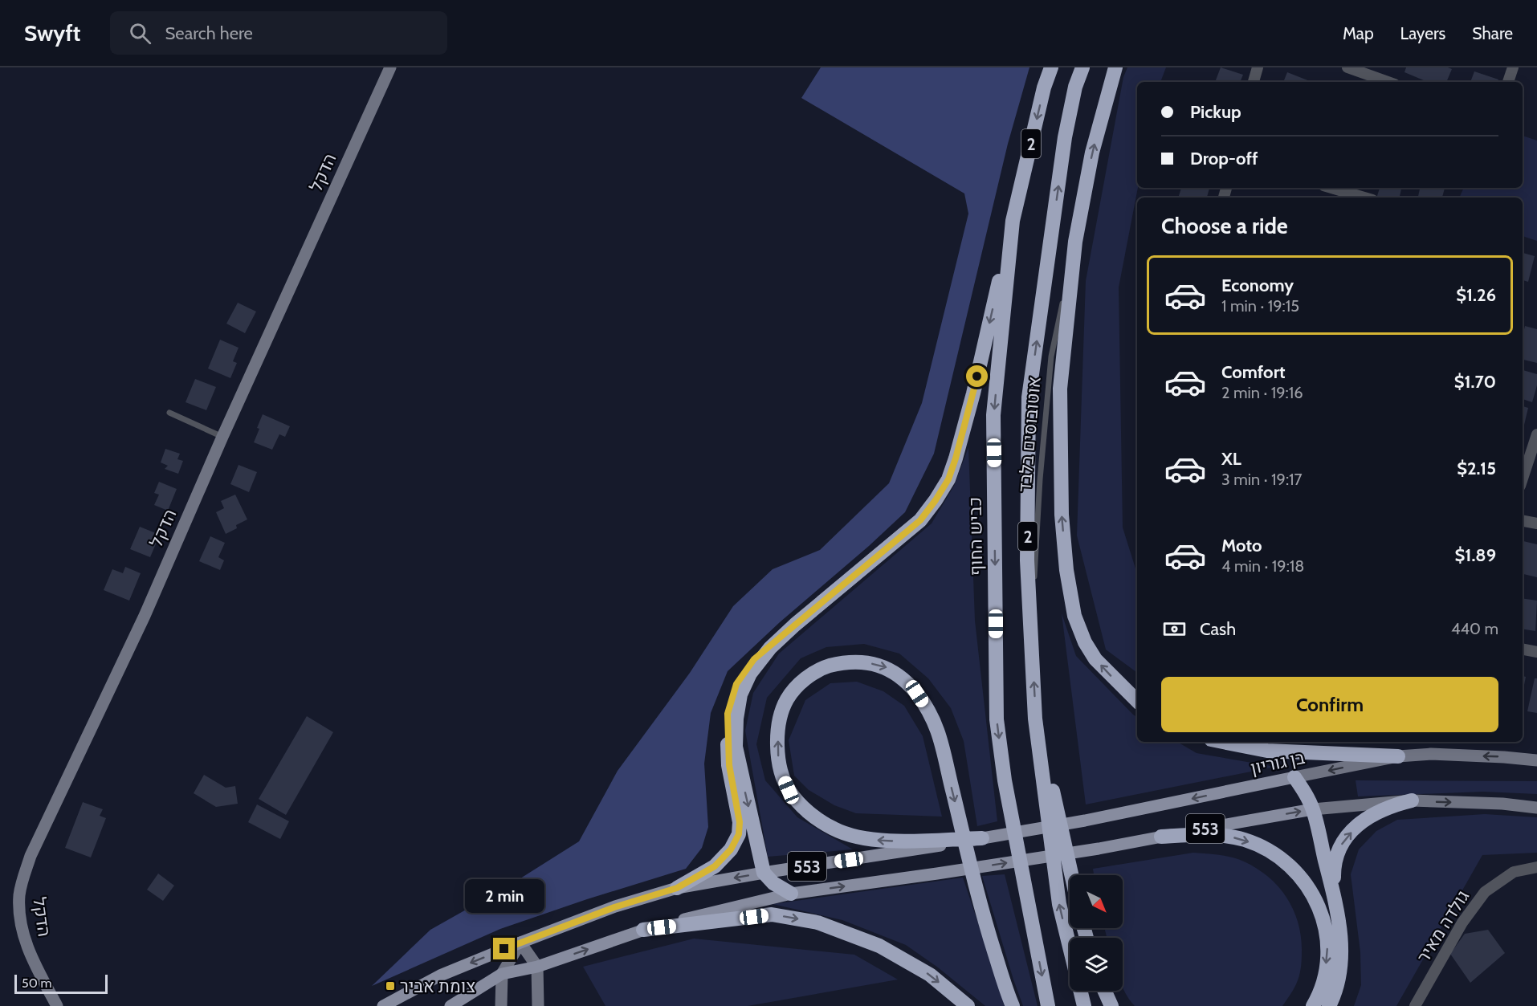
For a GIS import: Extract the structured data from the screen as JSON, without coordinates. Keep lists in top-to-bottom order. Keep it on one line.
{"streets":{"highway":["2","כביש החוף"],"main road":["בן גוריון","553"],"street":["הדקל","גולדה מאיר"],"lane":["אוטובוסים בלבד"]},"crossings":[["2","אוטובוסים בלבד"]],"places":{"transit":["צומת אביר"]},"scale_bar":"50 m","north":"bottom right","page":{"header":"Swyft","search":"Search here","nav":["Map","Layers","Share"],"banner":["Pickup","Drop-off"],"heading":"Choose a ride","list":[{"name":"Economy","note":"1 min · 19:15","value":"$1.26"},{"name":"Comfort","note":"2 min · 19:16","value":"$1.70"},{"name":"XL","note":"3 min · 19:17","value":"$2.15"},{"name":"Moto","note":"4 min · 19:18","value":"$1.89"}],"pay":["Cash","440 m"],"buttons":"Confirm","bubble":"2 min","scale":"50 m"}}
